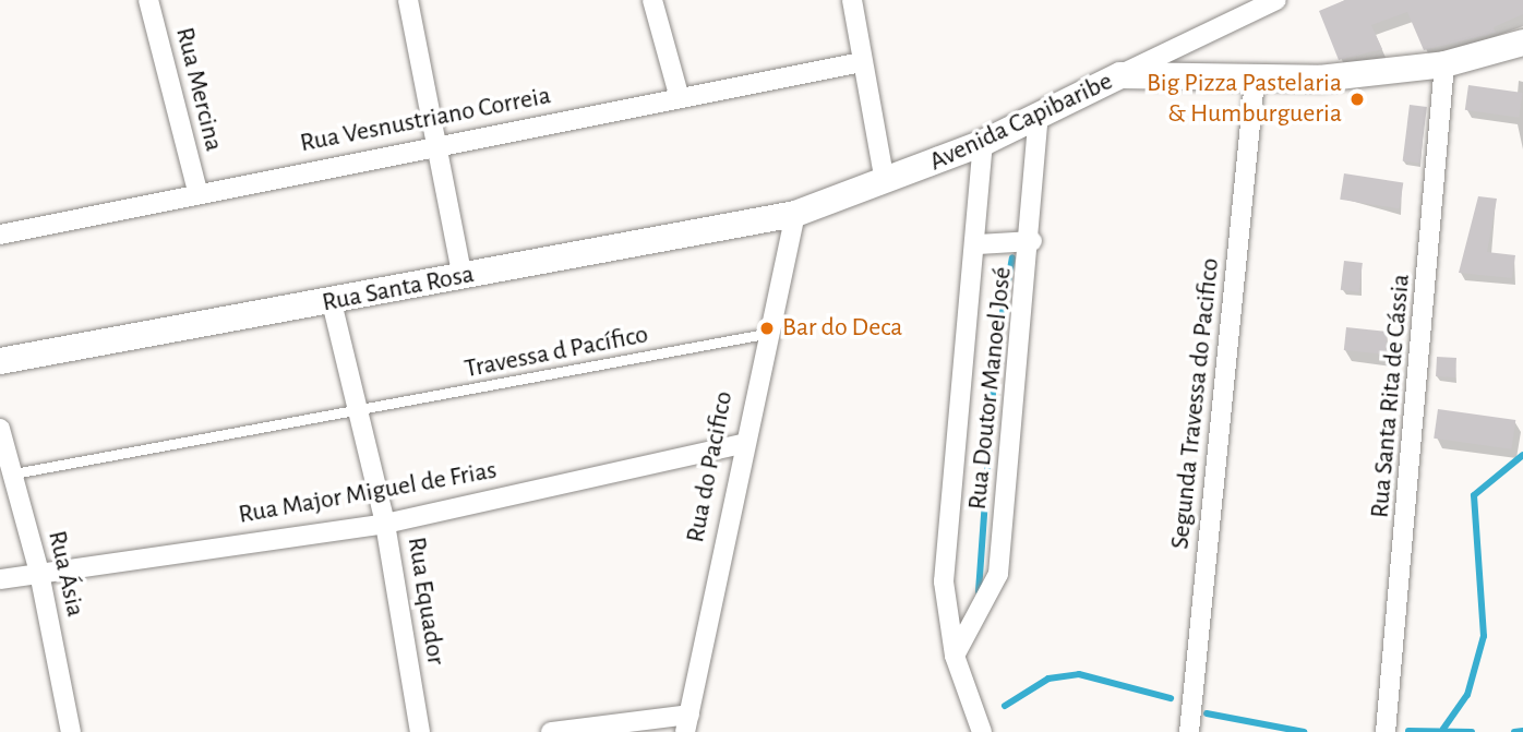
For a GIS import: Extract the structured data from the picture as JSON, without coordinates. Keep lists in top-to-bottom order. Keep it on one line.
{"streets":{"street":["Rua Mercina","Rua Vesnustriano Correia","Avenida Capibaribe","Rua Santa Rosa","Rua Doutor Manoel José","Rua Santa Rita de Cássia","Segunda Travessa do Pacifico","Rua do Pacifico","Rua Major Miguel de Frias","Rua Ásia","Rua Equador"],"lane":["Travessa d Pacífico"]},"crossings":[["Rua Mercina","Rua Vesnustriano Correia"],["Avenida Capibaribe","Rua Santa Rosa"],["Avenida Capibaribe","Rua Doutor Manoel José"],["Avenida Capibaribe","Rua Santa Rita de Cássia"],["Avenida Capibaribe","Segunda Travessa do Pacifico"],["Avenida Capibaribe","Rua do Pacifico"],["Rua Santa Rosa","Rua do Pacifico"],["Rua Santa Rosa","Rua Equador"],["Travessa d Pacífico","Rua do Pacifico"],["Travessa d Pacífico","Rua Ásia"],["Travessa d Pacífico","Rua Equador"],["Rua do Pacifico","Rua Major Miguel de Frias"],["Rua Major Miguel de Frias","Rua Ásia"],["Rua Major Miguel de Frias","Rua Equador"]],"places":["Big Pizza Pastelaria & Humburgueria","Bar do Deca"]}
